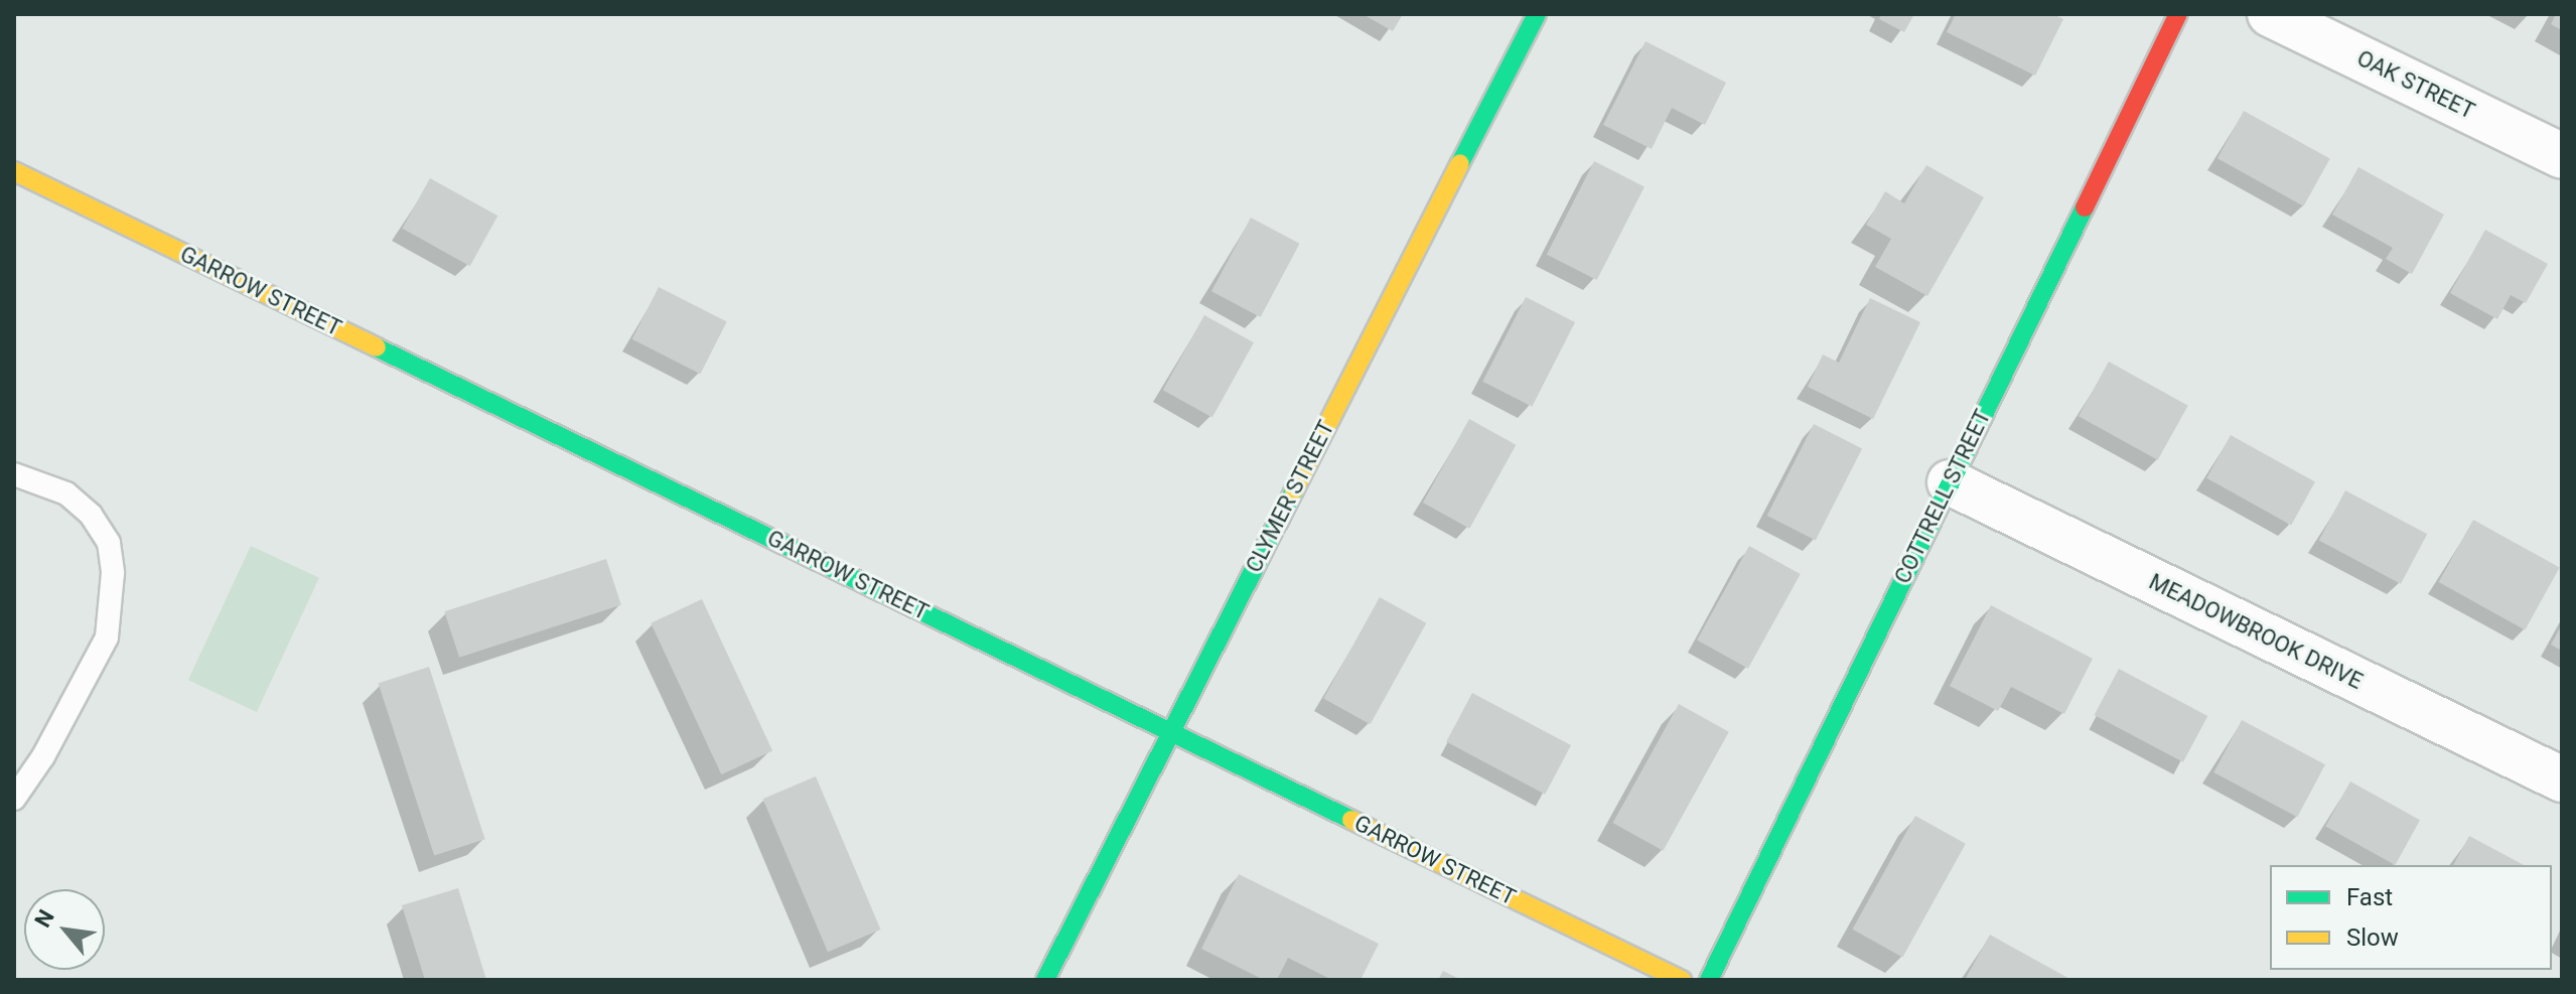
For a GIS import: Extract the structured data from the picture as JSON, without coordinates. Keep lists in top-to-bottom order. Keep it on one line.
{"streets":{"street":["OAK STREET","GARROW STREET","CLYMER STREET","COTTRELL STREET","MEADOWBROOK DRIVE"]},"crossings":[["GARROW STREET","CLYMER STREET"],["COTTRELL STREET","MEADOWBROOK DRIVE"]],"legend":["Fast","Slow"],"north":"top left"}
